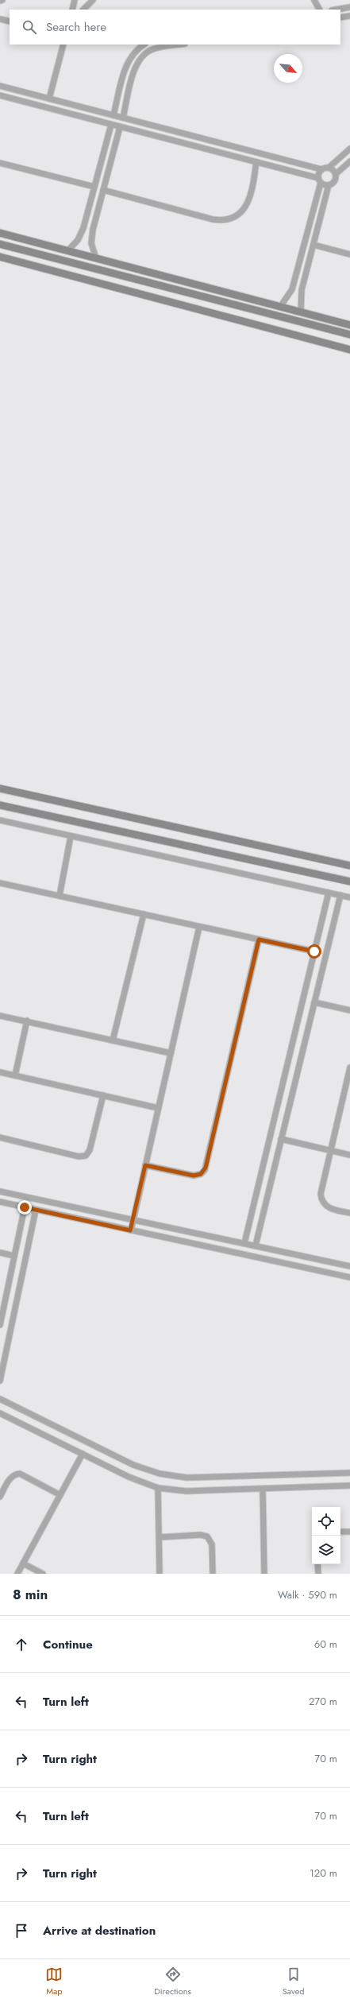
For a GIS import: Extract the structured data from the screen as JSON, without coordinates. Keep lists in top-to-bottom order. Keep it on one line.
{"north":"bottom right","page":{"search":"Search here","heading":["8 min","Walk · 590 m"],"list":[["Continue","60 m"],["Turn left","270 m"],["Turn right","70 m"],["Turn left","70 m"],["Turn right","120 m"],"Arrive at destination"],"nav":["Map","Directions","Saved"]}}
